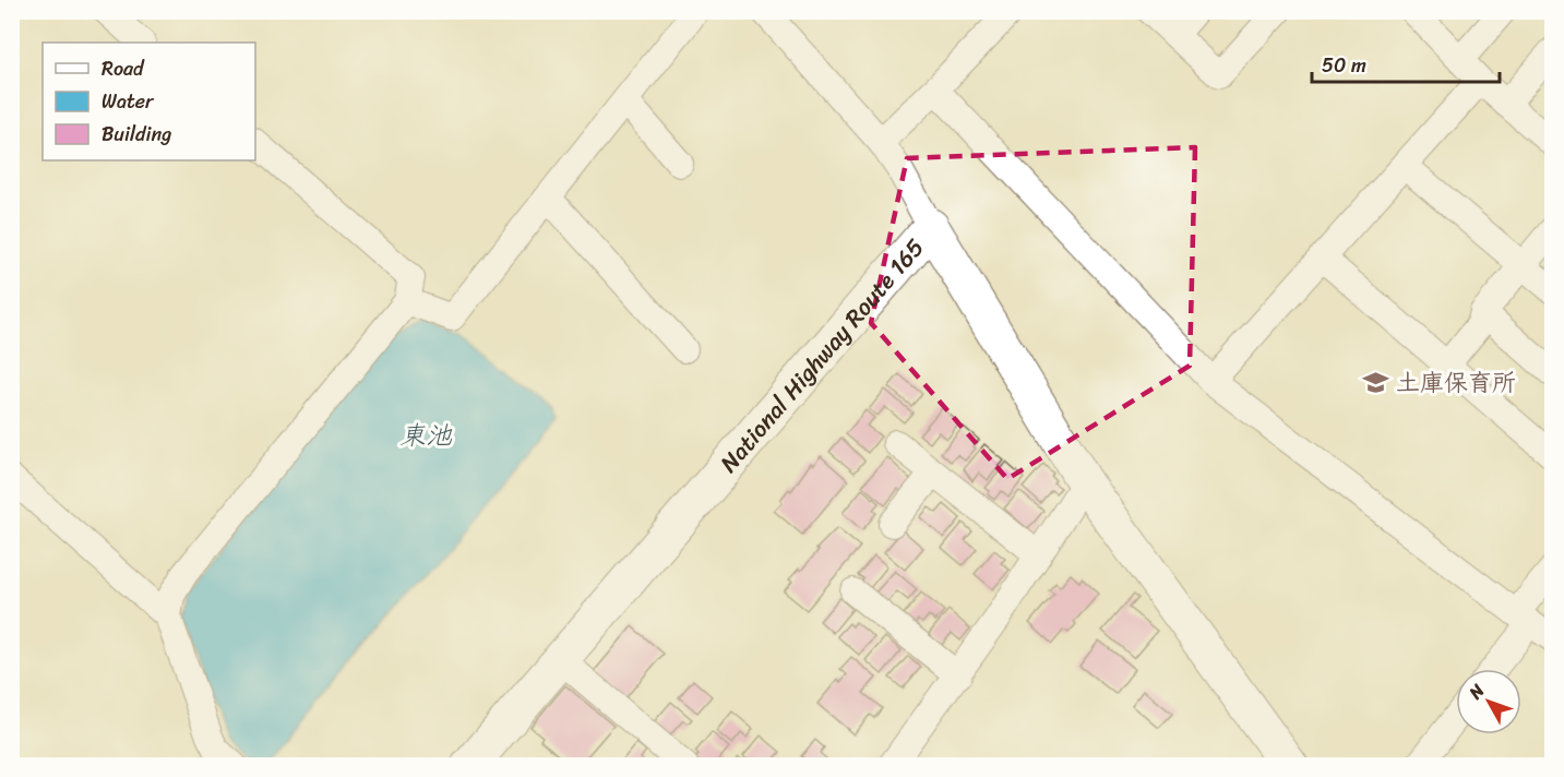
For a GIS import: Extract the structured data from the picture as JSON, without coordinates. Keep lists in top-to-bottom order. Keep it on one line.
{"streets":{"highway":["National Highway Route 165"]},"water":["東池"],"places":{"school or university":["土庫保育所"]},"legend":["Road","Water","Building"],"scale_bar":"50 m","north":"top left"}
